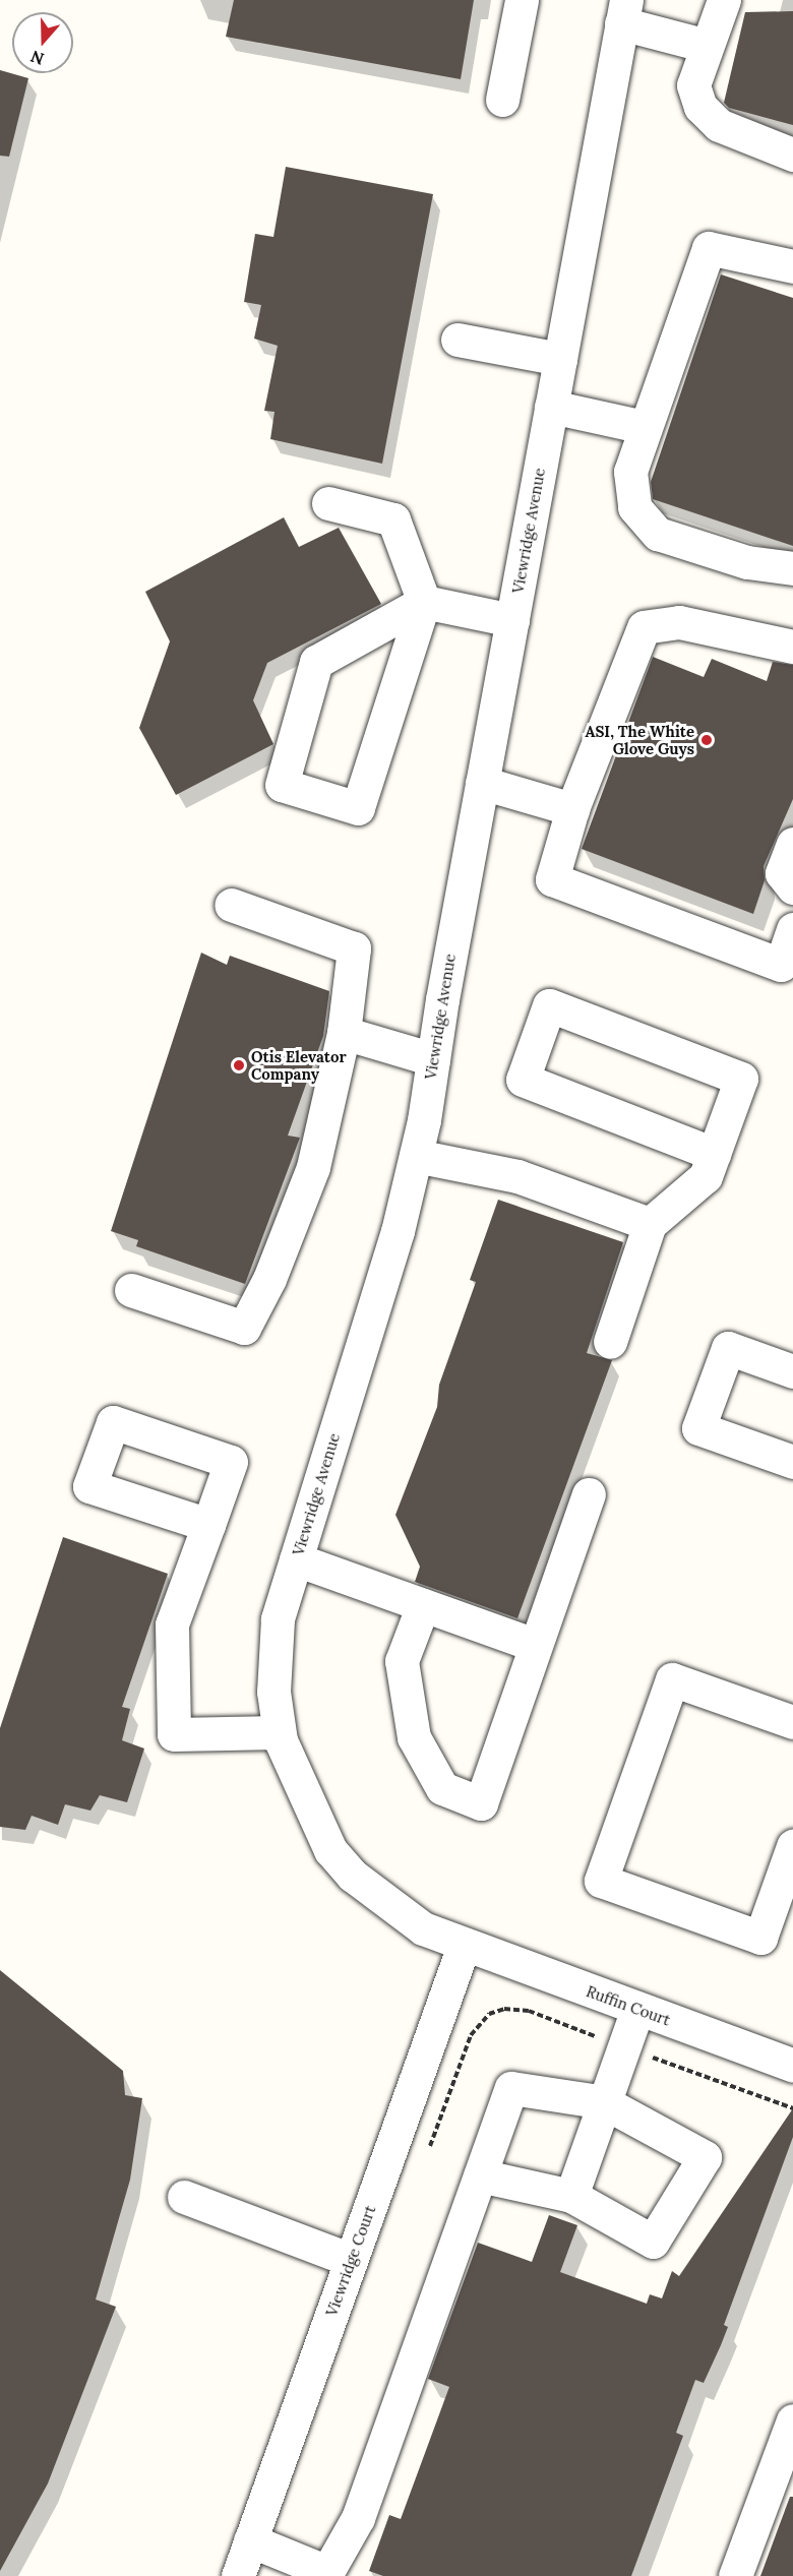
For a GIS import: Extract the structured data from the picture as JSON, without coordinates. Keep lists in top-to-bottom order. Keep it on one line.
{"streets":{"street":["Viewridge Avenue","Ruffin Court","Viewridge Court"]},"crossings":[["Viewridge Avenue","Ruffin Court"],["Viewridge Avenue","Viewridge Court"],["Ruffin Court","Viewridge Court"]],"places":["ASI, The White Glove Guys","Otis Elevator Company"],"north":"bottom"}
